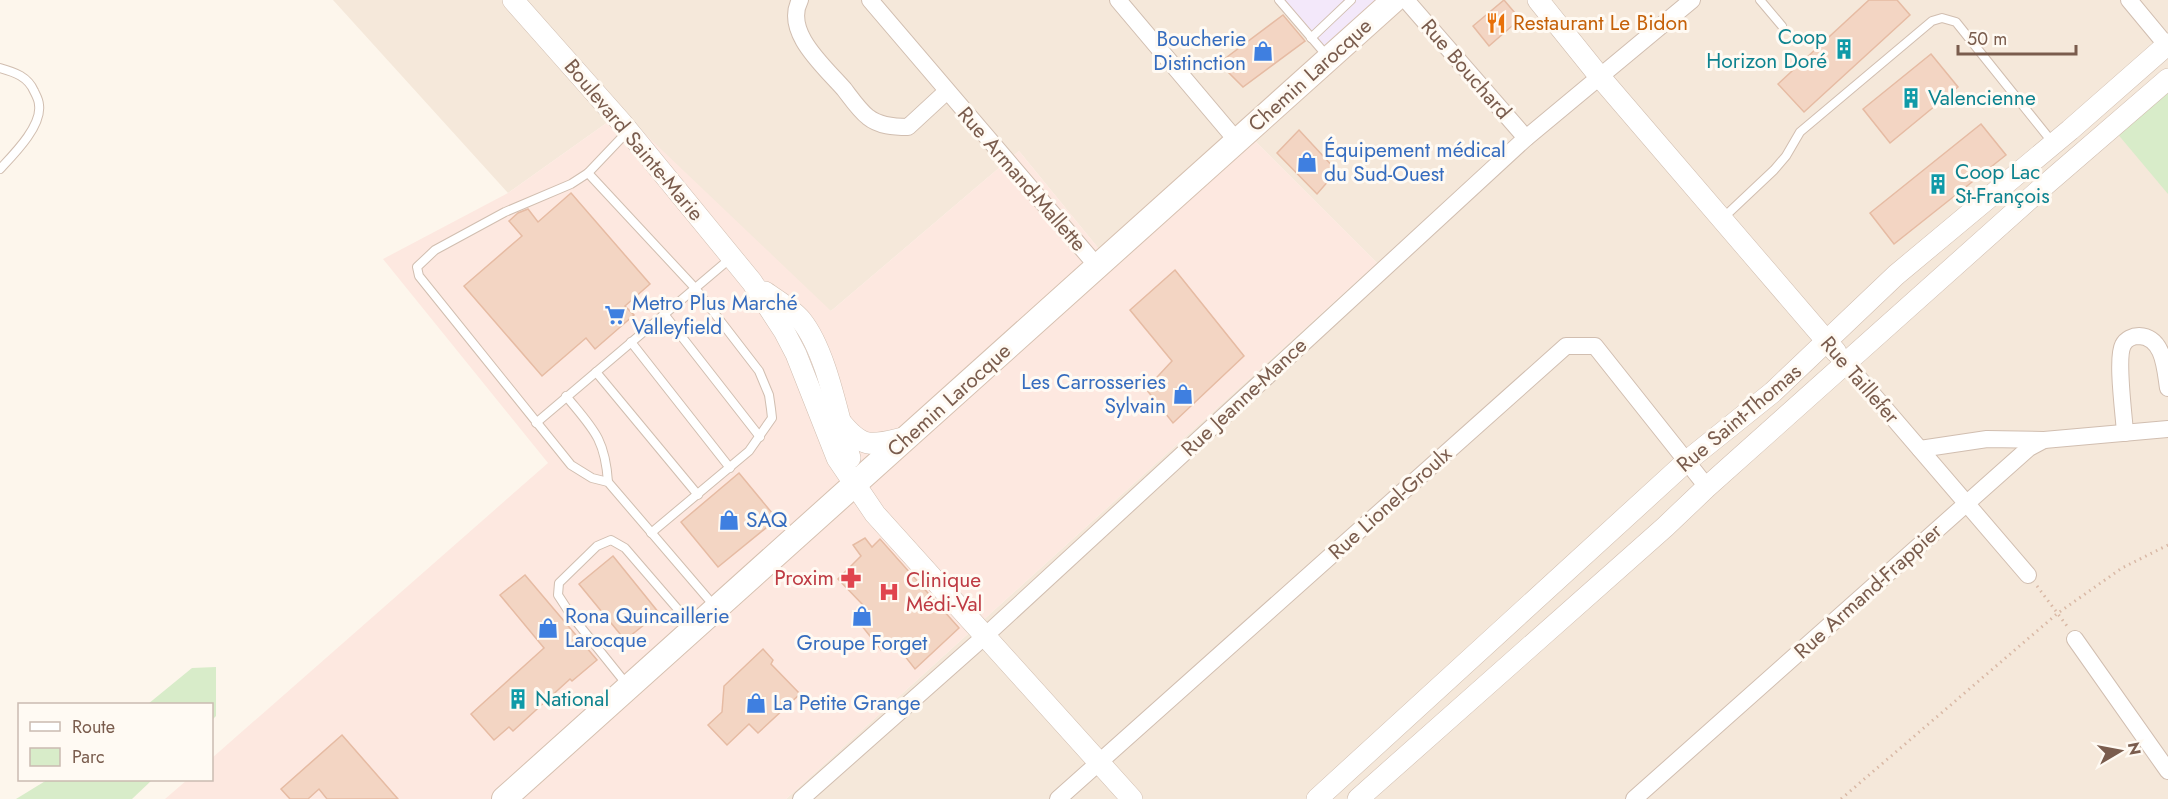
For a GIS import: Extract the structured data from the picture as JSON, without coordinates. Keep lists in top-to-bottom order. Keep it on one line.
{"streets":{"main road":["Chemin Larocque"],"street":["Rue Bouchard","Boulevard Sainte-Marie","Rue Armand-Mallette","Rue Taillefer","Rue Jeanne-Mance","Rue Saint-Thomas","Rue Lionel-Groulx","Rue Armand-Frappier"]},"crossings":[["Rue Bouchard","Rue Jeanne-Mance"],["Chemin Larocque","Boulevard Sainte-Marie"],["Chemin Larocque","Rue Armand-Mallette"],["Boulevard Sainte-Marie","Rue Jeanne-Mance"],["Boulevard Sainte-Marie","Rue Lionel-Groulx"],["Rue Taillefer","Rue Jeanne-Mance"],["Rue Taillefer","Rue Saint-Thomas"],["Rue Taillefer","Rue Armand-Frappier"],["Rue Saint-Thomas","Rue Lionel-Groulx"]],"places":{"restaurant":["Restaurant Le Bidon"],"building":["Coop Horizon Doré","Valencienne","Coop Lac St-François","National"],"shop":["Boucherie Distinction","Équipement médical du Sud-Ouest","Les Carrosseries Sylvain","SAQ","Groupe Forget","Rona Quincaillerie Larocque","La Petite Grange"],"supermarket":["Metro Plus Marché Valleyfield"],"pharmacy":["Proxim"],"hospital":["Clinique Médi-Val"]},"legend":["Route","Parc"],"scale_bar":"50 m","north":"right"}
